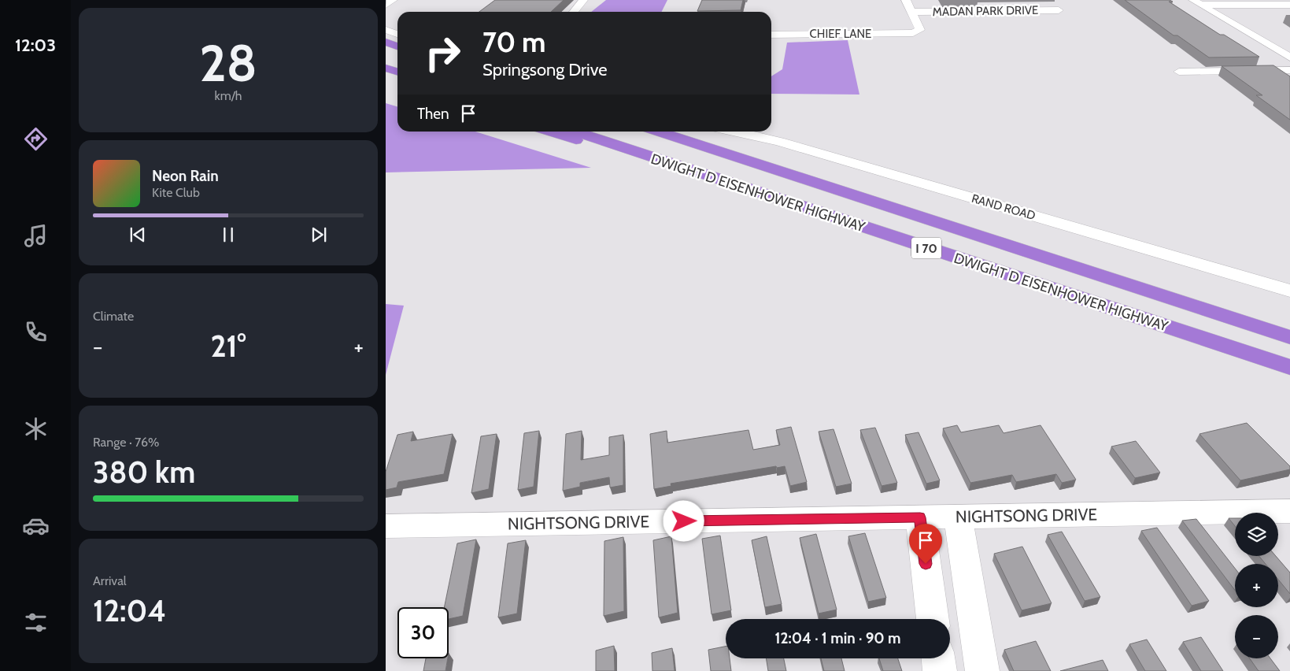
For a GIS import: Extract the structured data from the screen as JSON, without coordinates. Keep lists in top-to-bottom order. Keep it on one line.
{"streets":{"highway":["DWIGHT D EISENHOWER HIGHWAY","I 70"],"street":["MADAN PARK DRIVE","CHIEF LANE","RAND ROAD","NIGHTSONG DRIVE"]},"crossings":[["MADAN PARK DRIVE","CHIEF LANE"]],"page":{"tabs":"12:03","tile":[["28","km/h"],"Climate",["Range · 76%","380 km"],["Arrival","12:04"]],"turn":["70 m","Springsong Drive"],"then":"Then","song":["Neon Rain","Kite Club"],"heat":["−","21°","+"],"map_buttons":["+","−"],"limit":"30","trip":"12:04 · 1 min · 90 m"}}
